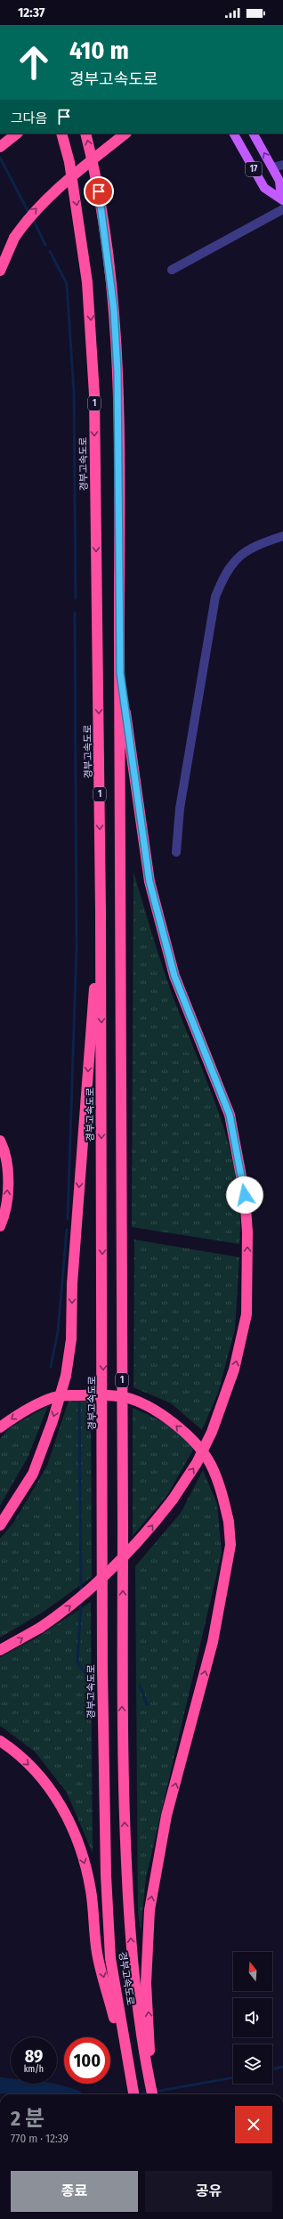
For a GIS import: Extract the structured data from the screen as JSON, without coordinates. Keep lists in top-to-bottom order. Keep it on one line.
{"streets":{"highway":["1","경부고속도로"],"main road":["17"]},"north":"top","page":{"status":"12:37","turn":["410 m","경부고속도로"],"then":"그다음","speed":"89 km/h","limit":"100","heading":["2 분","770 m · 12:39"],"buttons":["종료","공유"]}}
